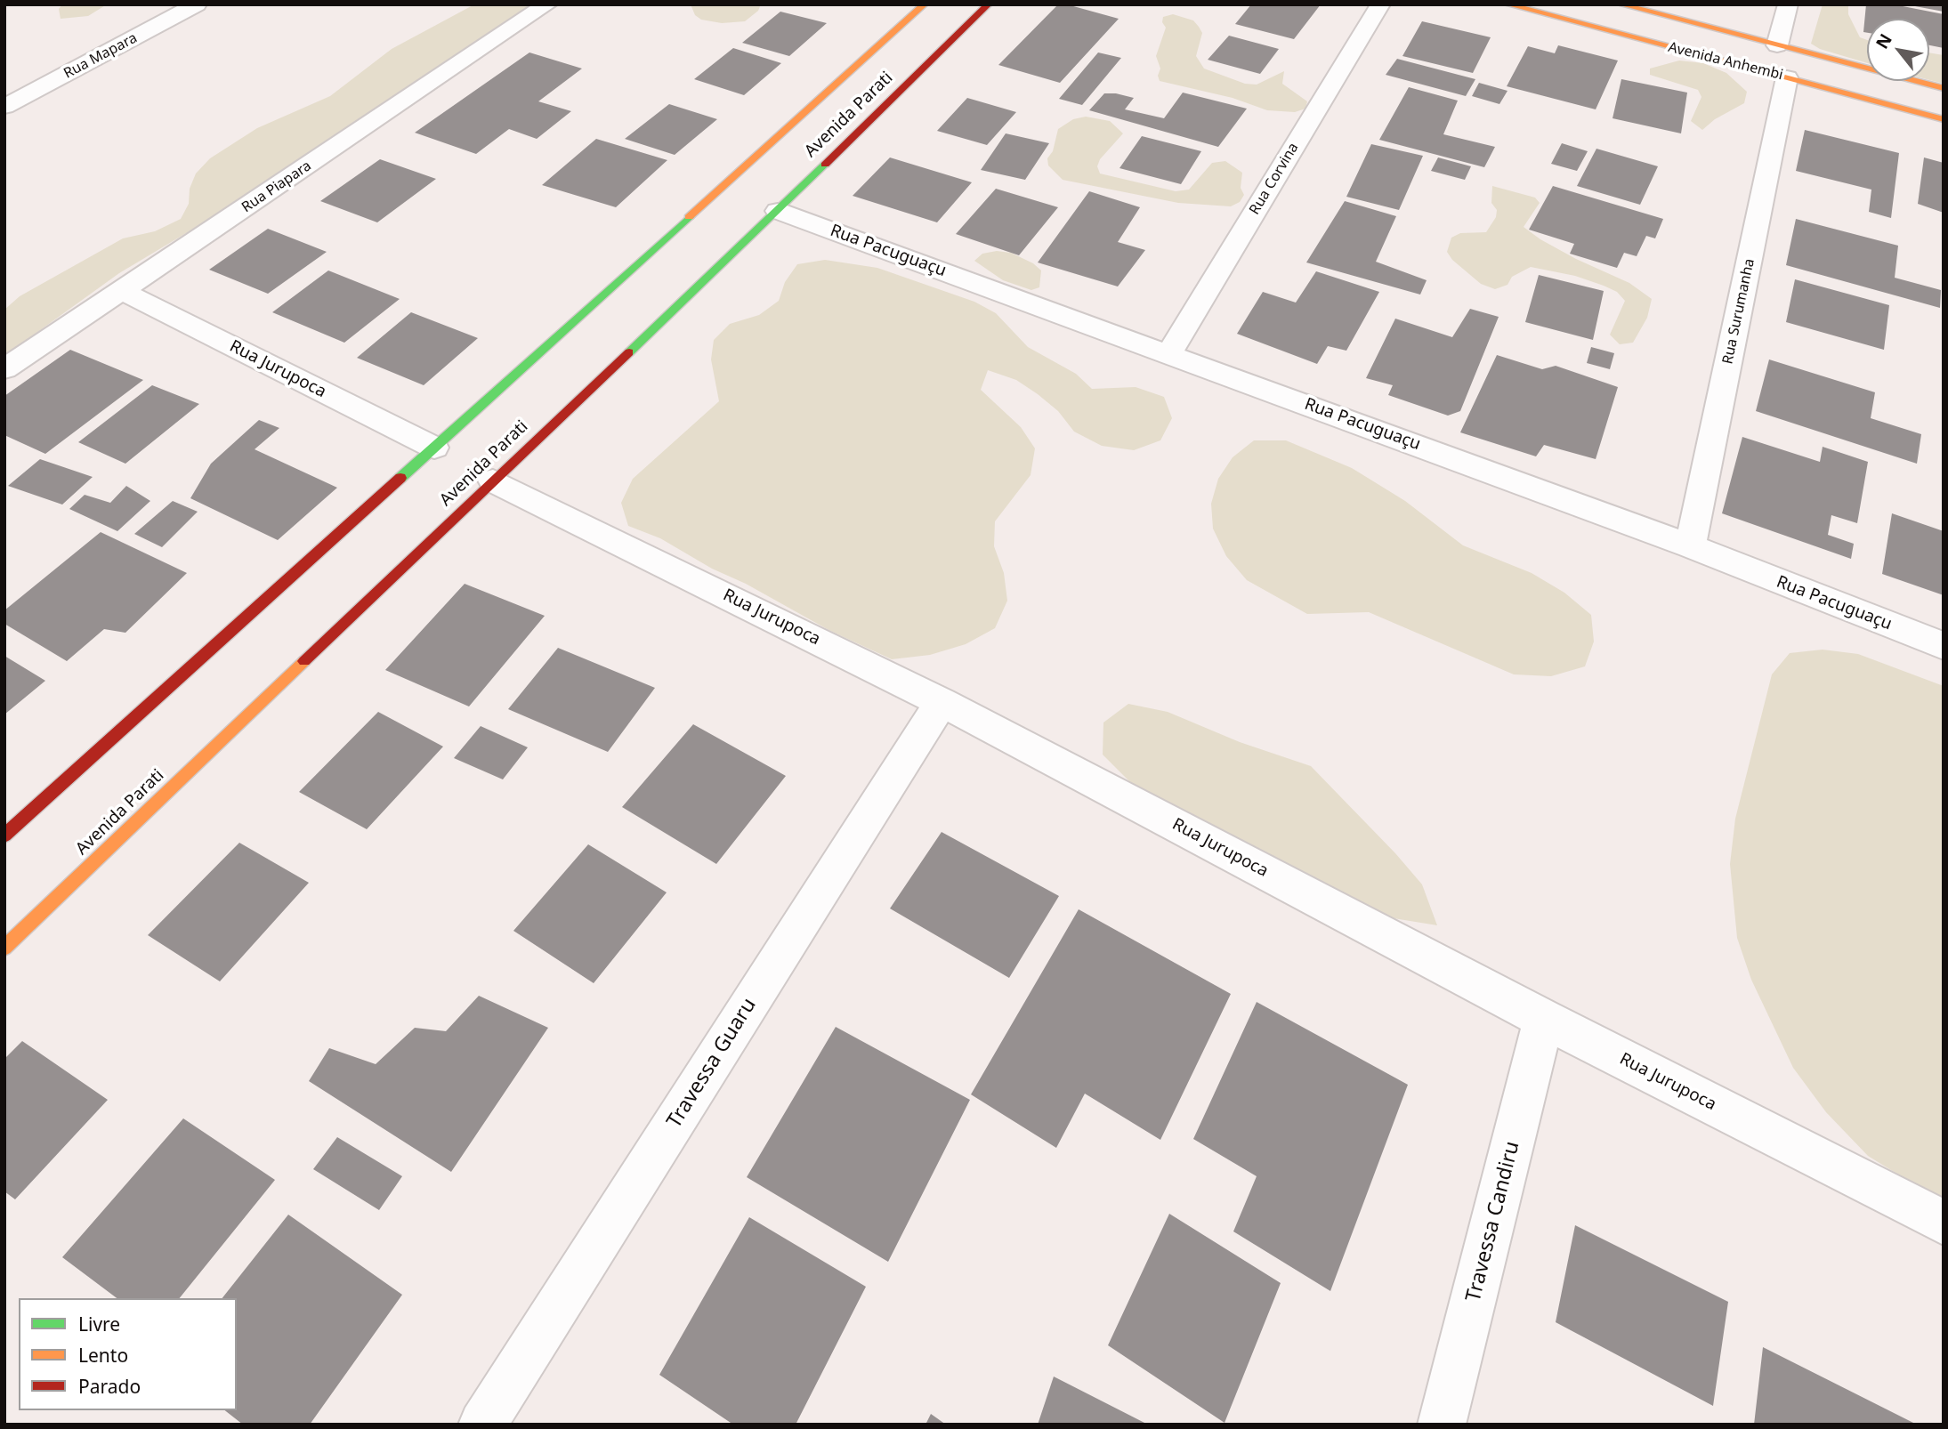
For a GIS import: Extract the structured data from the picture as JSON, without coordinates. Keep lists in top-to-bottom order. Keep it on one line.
{"streets":{"street":["Rua Mapara","Avenida Anhembi","Avenida Parati","Rua Corvina","Rua Piapara","Rua Pacuguaçu","Rua Surumanha","Rua Jurupoca","Travessa Guaru","Travessa Candiru"]},"crossings":[["Avenida Anhembi","Rua Surumanha"],["Avenida Parati","Rua Pacuguaçu"],["Avenida Parati","Rua Jurupoca"],["Rua Corvina","Rua Pacuguaçu"],["Rua Piapara","Rua Jurupoca"],["Rua Pacuguaçu","Rua Surumanha"],["Rua Jurupoca","Travessa Guaru"],["Rua Jurupoca","Travessa Candiru"]],"legend":["Livre","Lento","Parado"],"north":"top left"}
